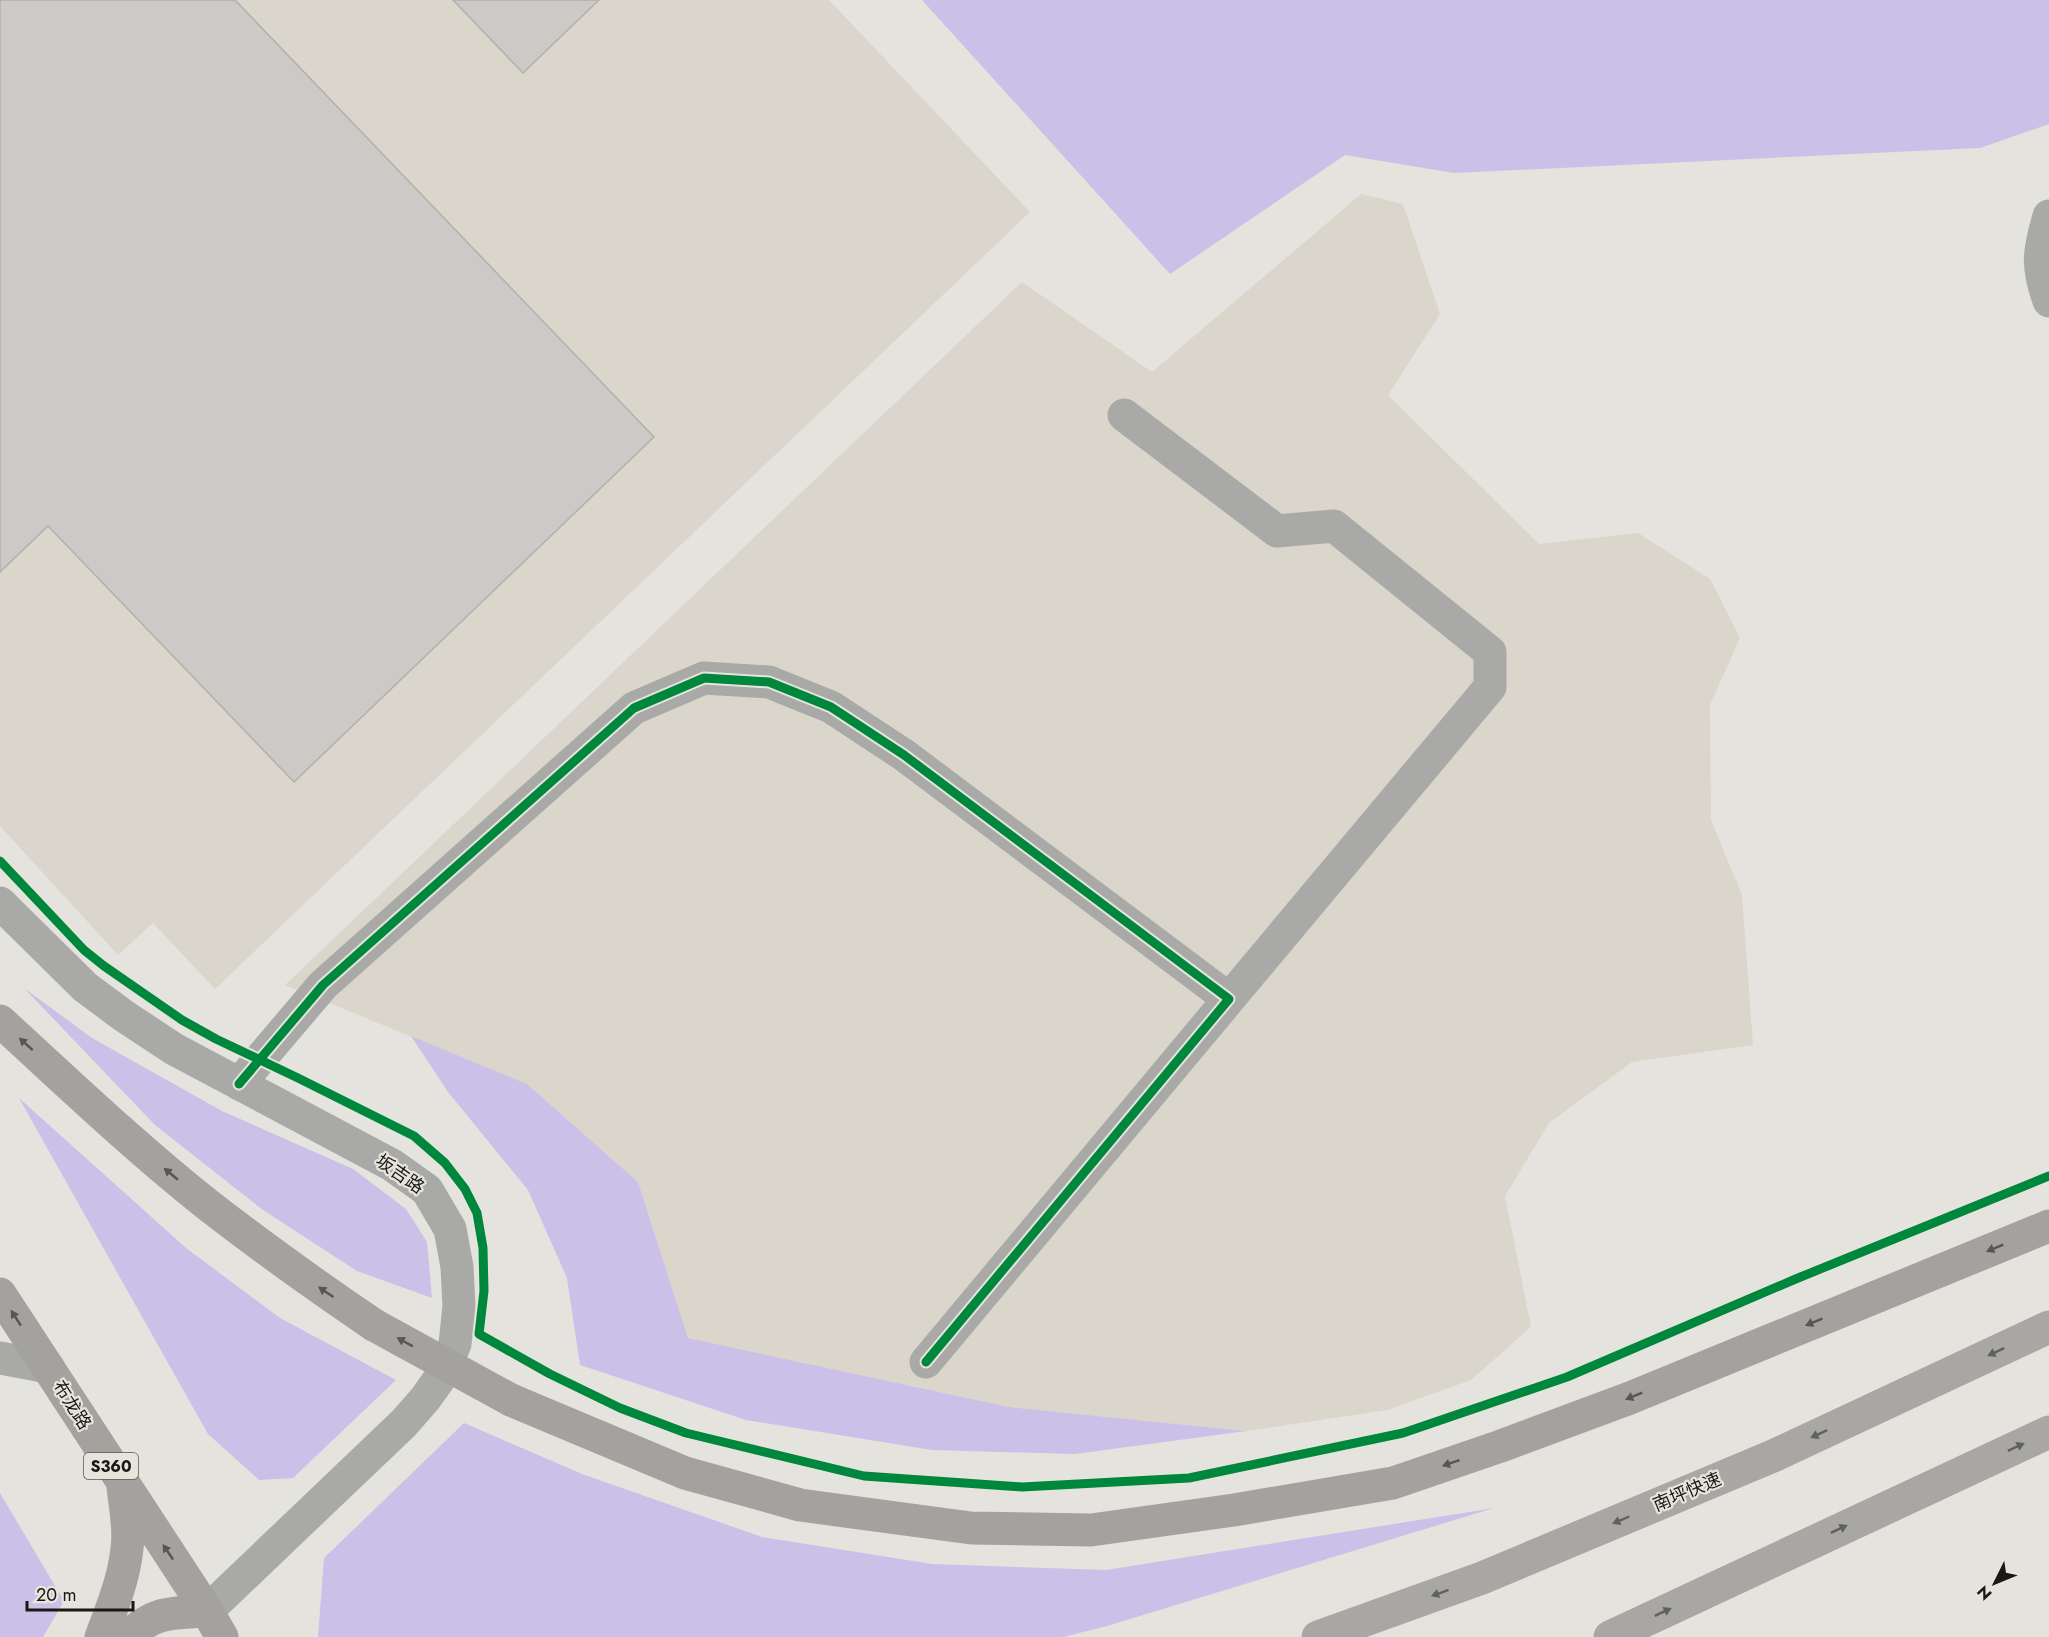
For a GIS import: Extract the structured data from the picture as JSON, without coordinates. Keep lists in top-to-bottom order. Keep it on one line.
{"streets":{"highway":["南坪快速"],"main road":["布龙路","S360"],"street":["坂吉路"]},"crossings":[["坂吉路","布龙路"]],"one_way":["布龙路"],"scale_bar":"20 m","north":"bottom left"}
